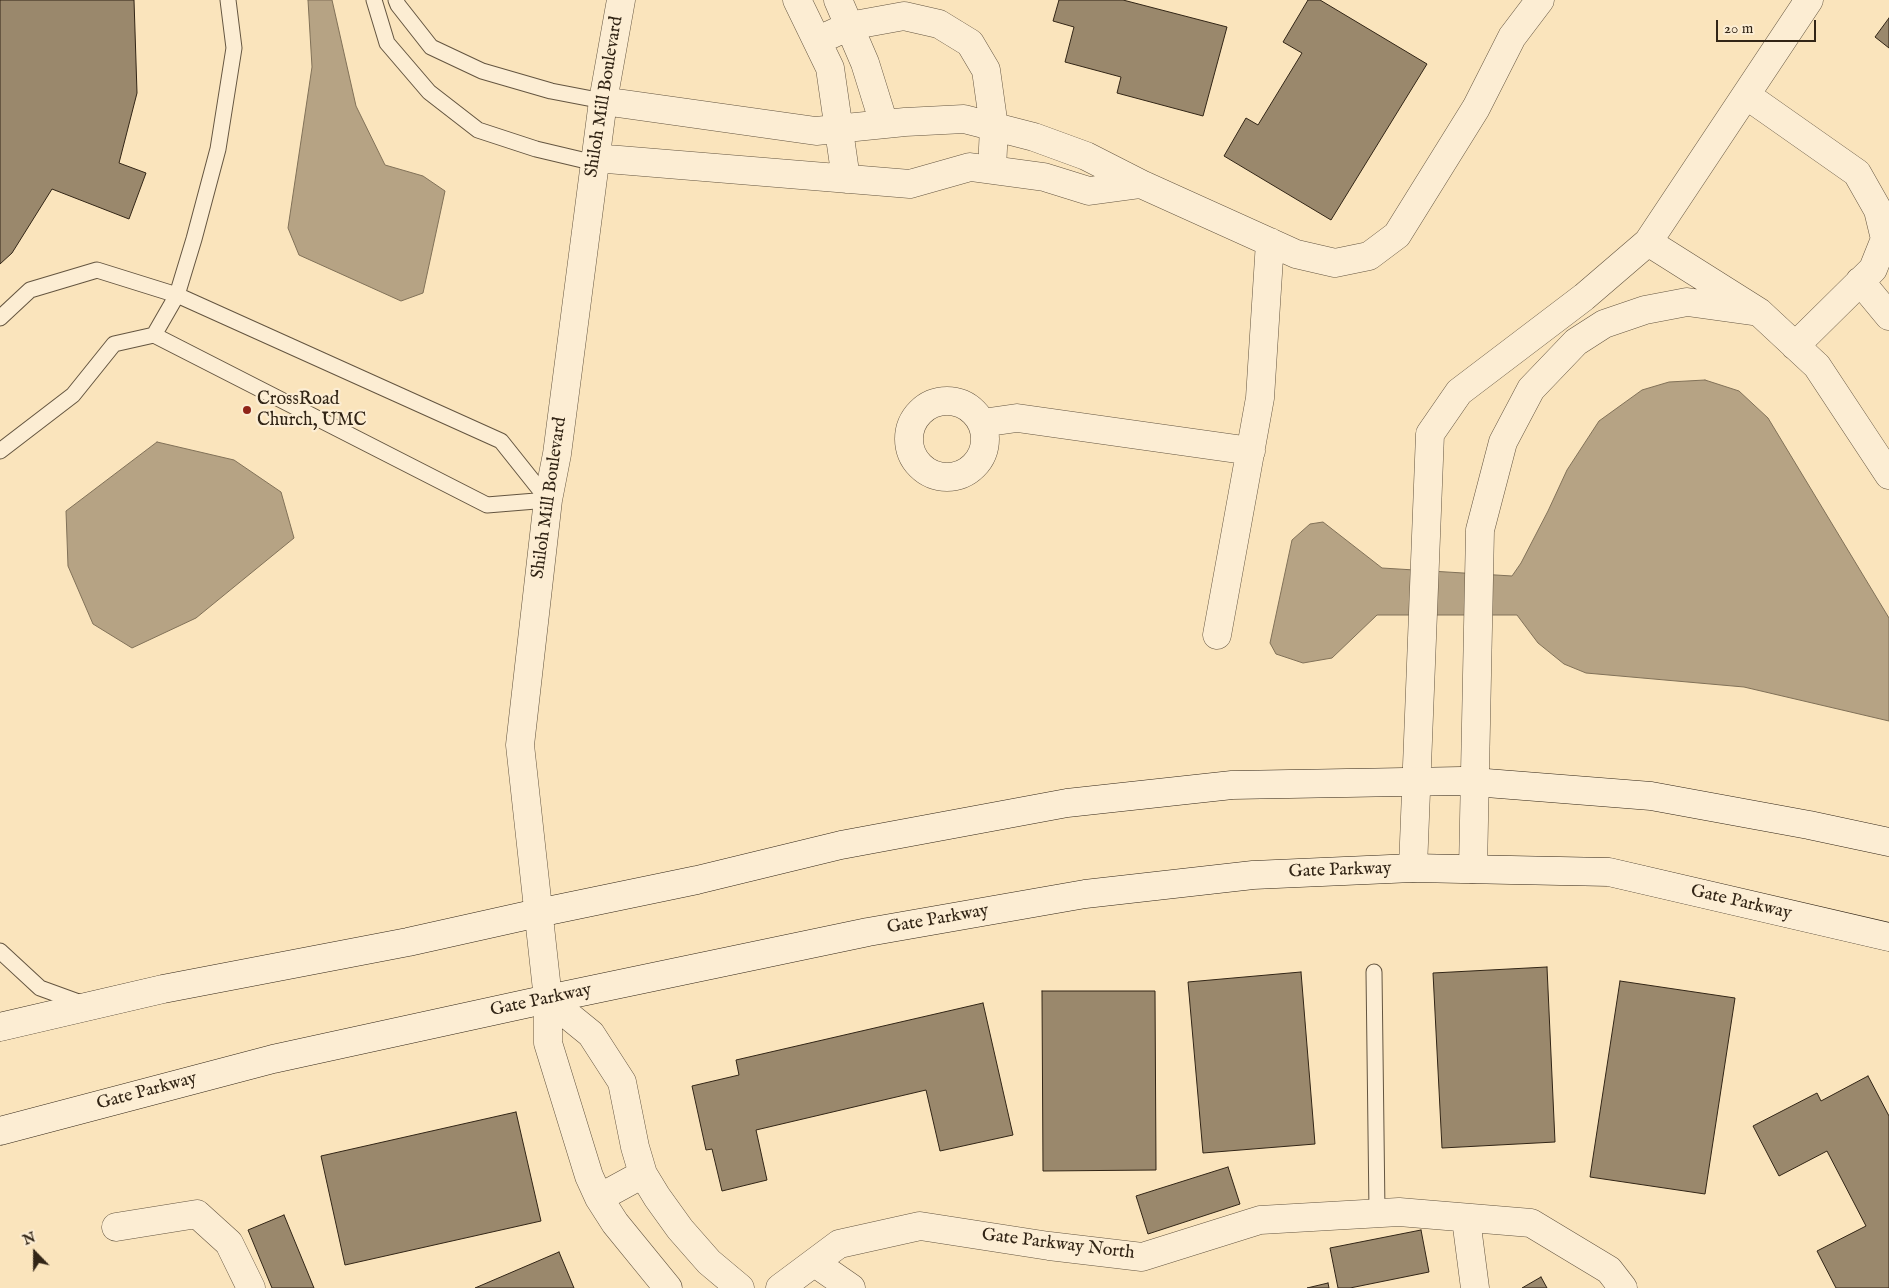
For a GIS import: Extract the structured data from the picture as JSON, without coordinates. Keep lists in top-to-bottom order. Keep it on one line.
{"streets":{"street":["Shiloh Mill Boulevard","Gate Parkway","Gate Parkway North"]},"crossings":[["Shiloh Mill Boulevard","Gate Parkway"]],"places":["CrossRoad Church, UMC"],"scale_bar":"20 m","north":"top"}
